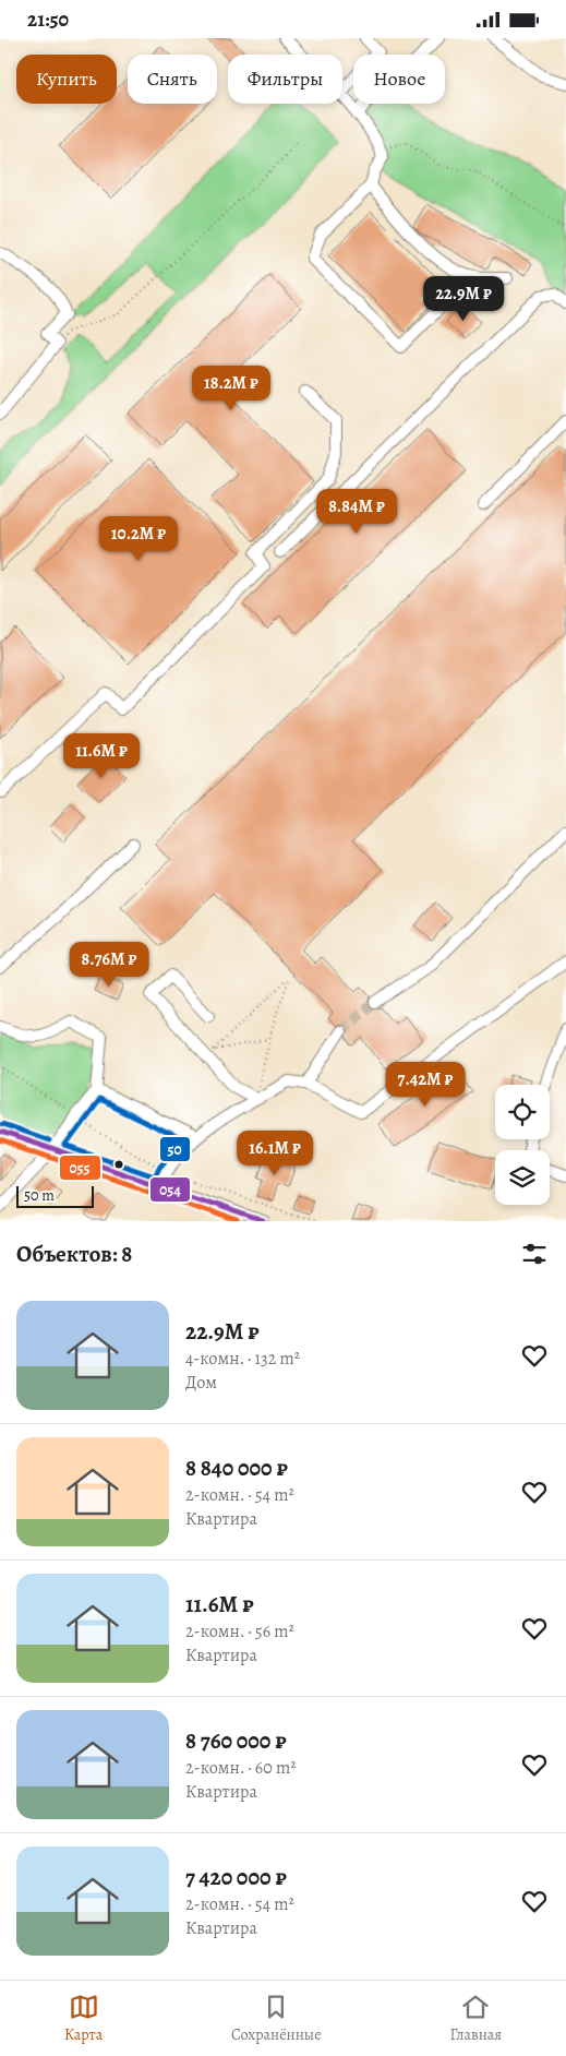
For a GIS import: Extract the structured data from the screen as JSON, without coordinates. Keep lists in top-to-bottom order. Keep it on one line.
{"lines":["transit line 50","transit line 054","transit line 055"],"scale_bar":"50 m","page":{"status":"21:50","chip":["Купить","Снять","Фильтры","Новое"],"price":["22.9M ₽","18.2M ₽","8.84M ₽","10.2M ₽","11.6M ₽","8.76M ₽","7.42M ₽","16.1M ₽"],"scale":"50 m","heading":"Объектов: 8","list":[{"name":"22.9M ₽","note":"4-комн. · 132 m² · Дом"},{"name":"8 840 000 ₽","note":"2-комн. · 54 m² · Квартира"},{"name":"11.6M ₽","note":"2-комн. · 56 m² · Квартира"},{"name":"8 760 000 ₽","note":"2-комн. · 60 m² · Квартира"},{"name":"7 420 000 ₽","note":"2-комн. · 54 m² · Квартира"}],"tabs":["Карта","Сохранённые","Главная"]}}
